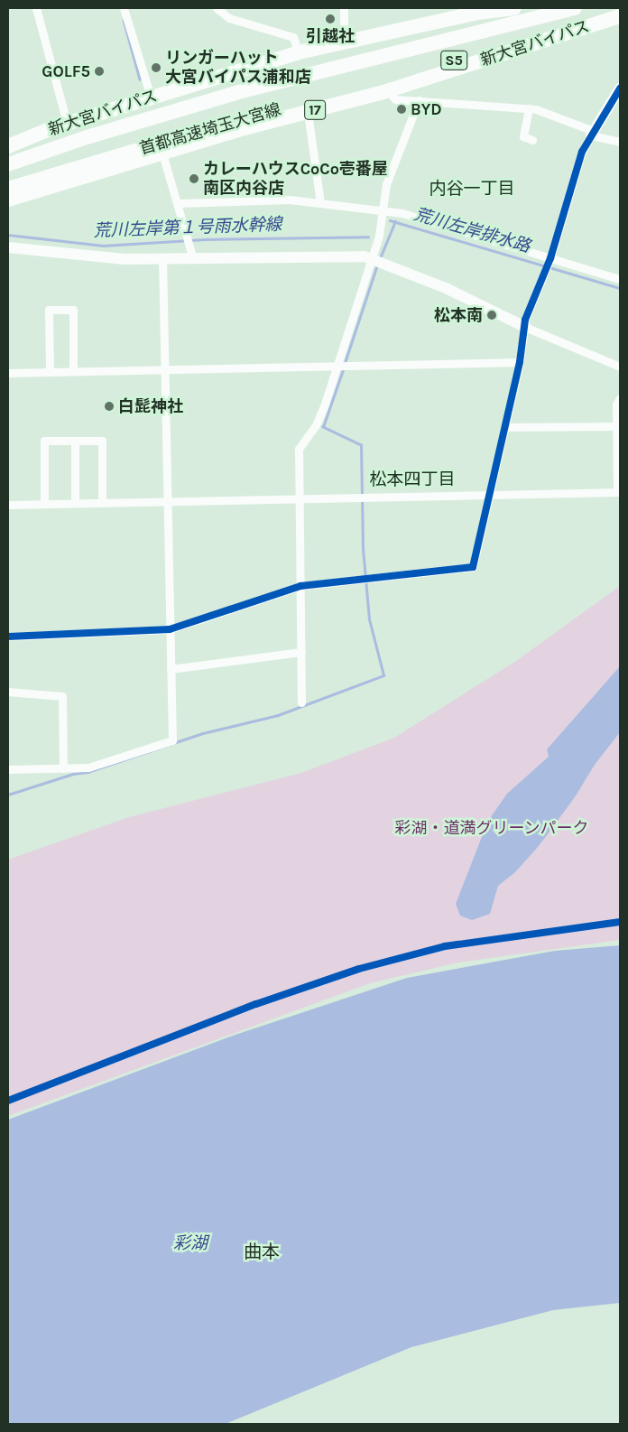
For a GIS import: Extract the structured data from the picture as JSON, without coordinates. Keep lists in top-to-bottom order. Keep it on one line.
{"streets":{"highway":["新大宮バイパス","S5","17","首都高速埼玉大宮線"]},"crossings":[["S5","首都高速埼玉大宮線"]],"districts":["内谷一丁目","松本四丁目","曲本"],"water":["荒川左岸第１号雨水幹線","荒川左岸排水路","彩湖"],"parks":["彩湖・道満グリーンパーク"],"places":["引越社","リンガーハット 大宮バイパス浦和店","GOLF5","BYD","カレーハウスCoCo壱番屋 南区内谷店","松本南","白髭神社"]}
